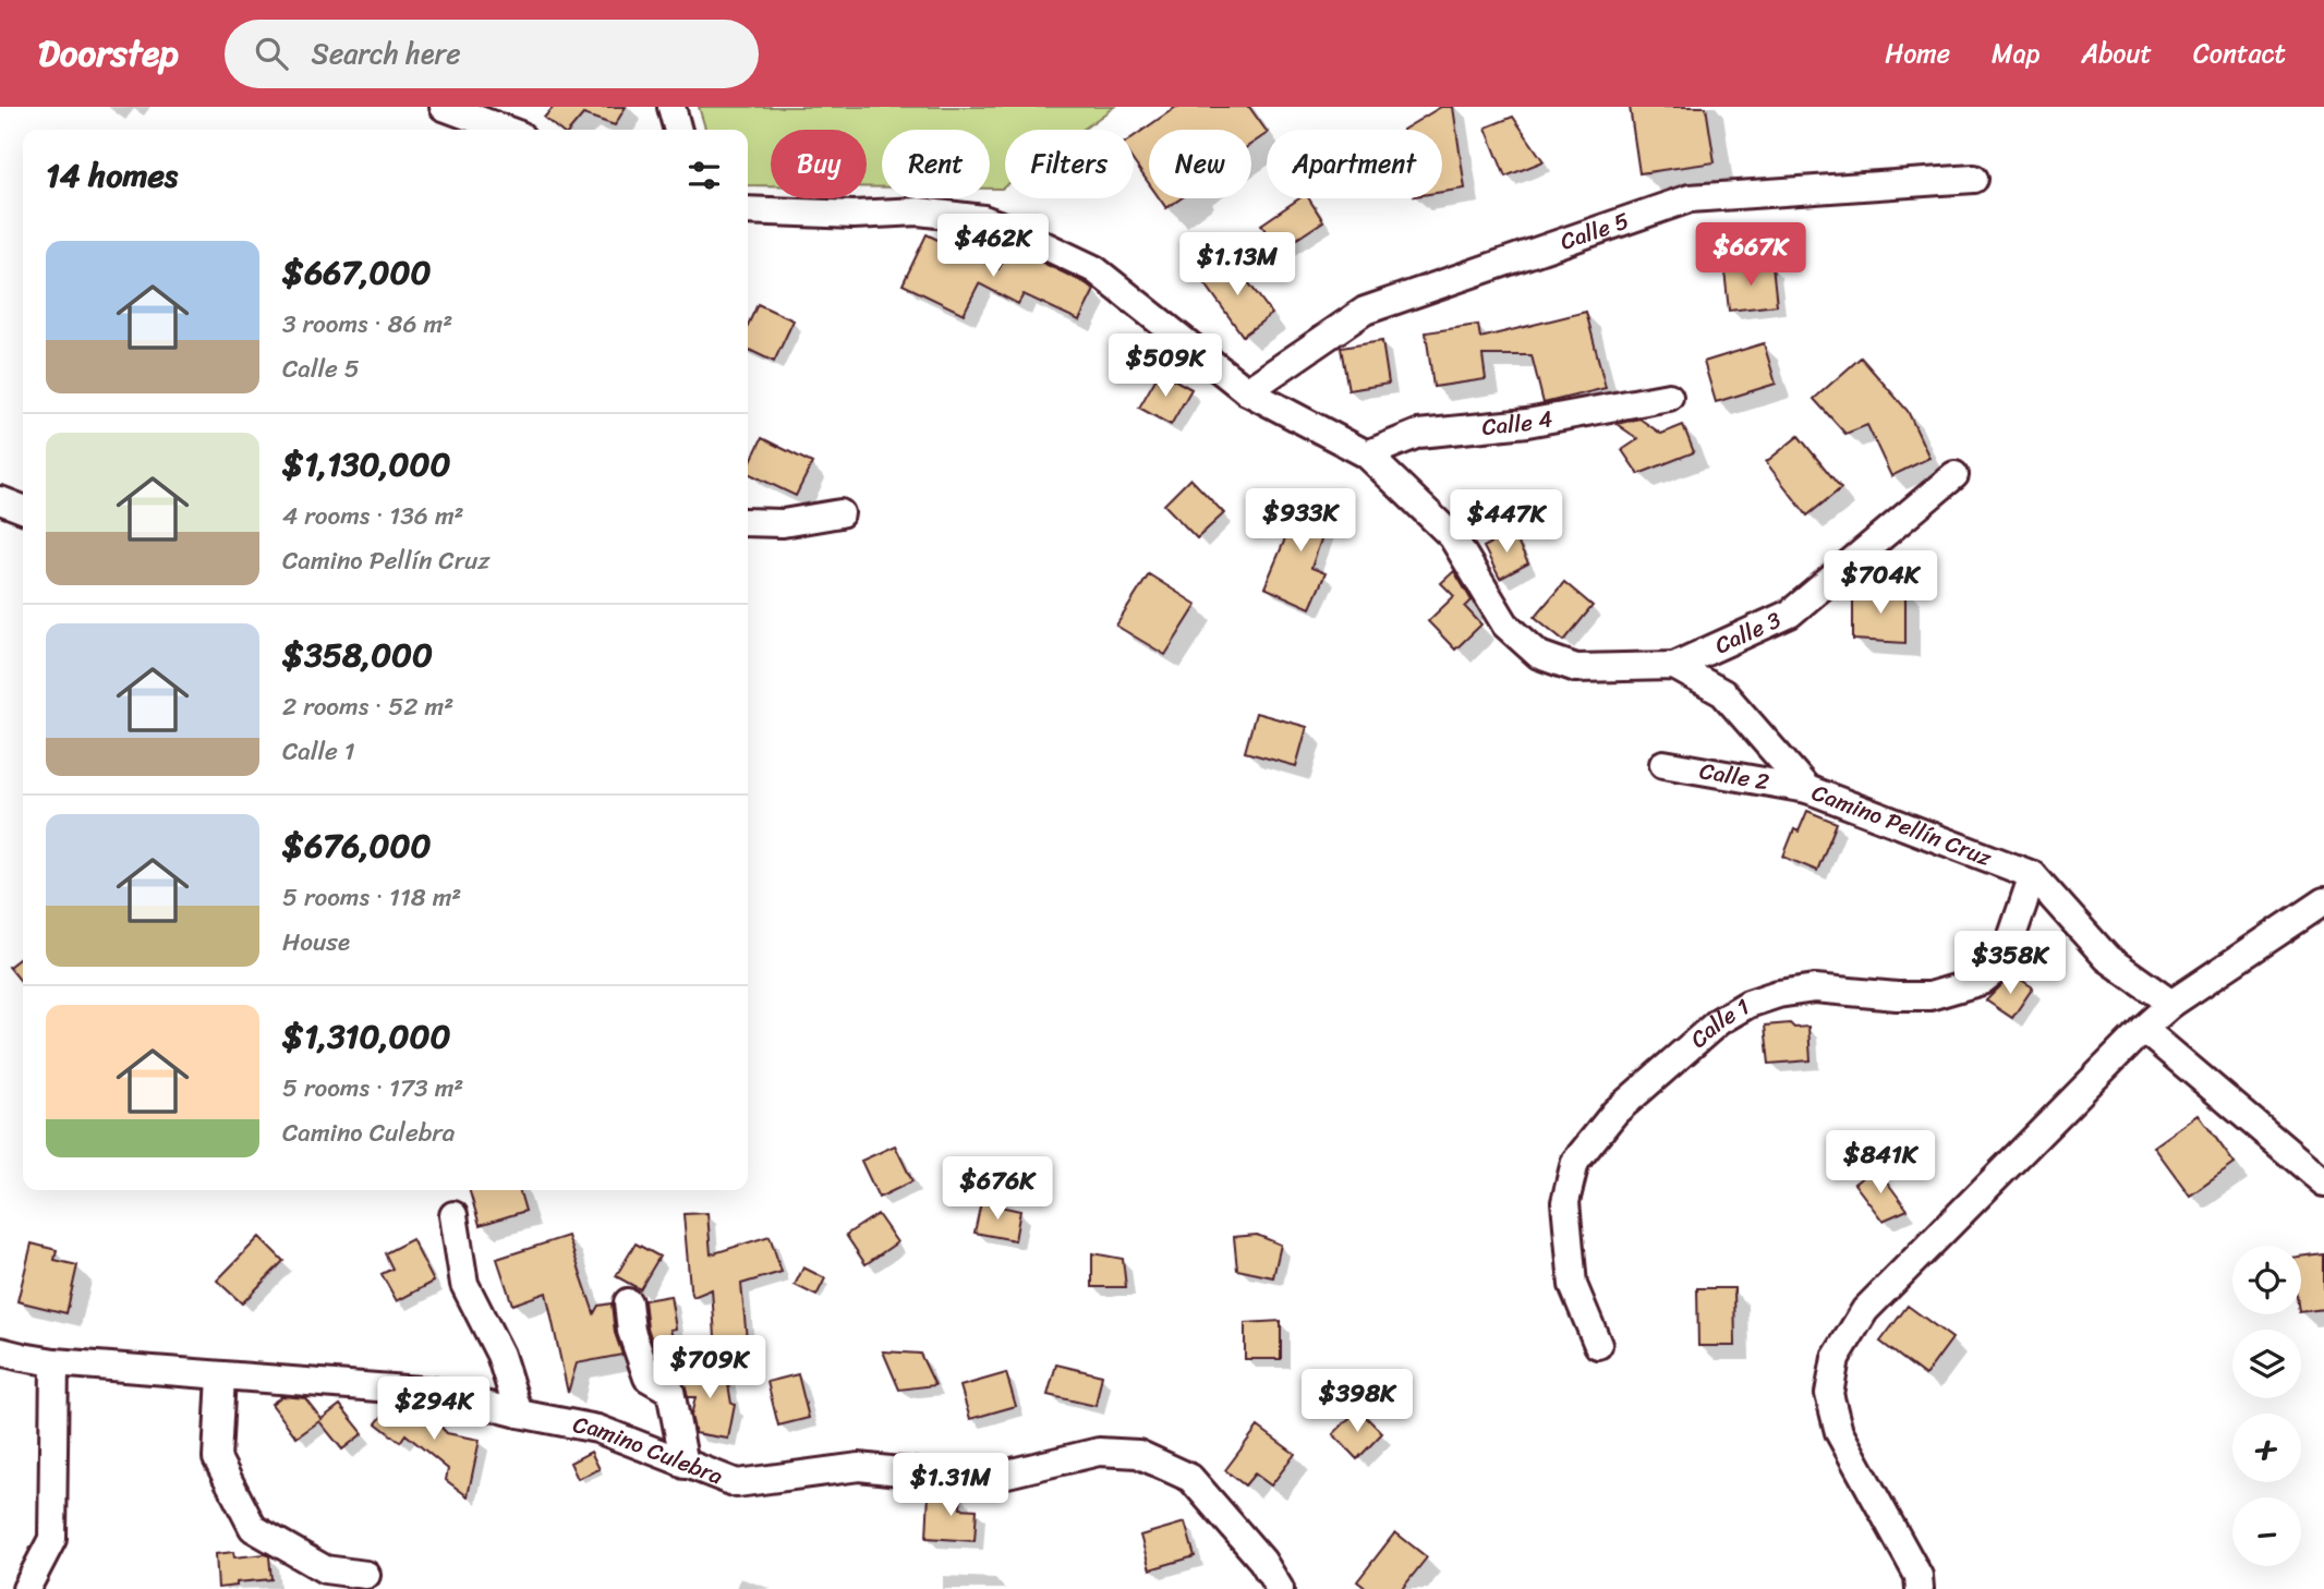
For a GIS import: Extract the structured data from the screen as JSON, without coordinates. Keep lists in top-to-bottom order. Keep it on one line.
{"streets":{"street":["Calle 5","Calle 4","Calle 3","Calle 2","Camino Pellín Cruz","Calle 1","Camino Culebra"]},"crossings":[["Calle 3","Camino Pellín Cruz"],["Calle 2","Camino Pellín Cruz"],["Camino Pellín Cruz","Calle 1"]],"page":{"header":"Doorstep","search":"Search here","nav":["Home","Map","About","Contact"],"chip":["Buy","Rent","Filters","New","Apartment"],"heading":"14 homes","price":["$462K","$667K","$1.13M","$509K","$933K","$447K","$704K","$358K","$841K","$676K","$709K","$398K","$294K","$1.31M"],"list":[{"name":"$667,000","note":"3 rooms · 86 m² · Calle 5"},{"name":"$1,130,000","note":"4 rooms · 136 m² · Camino Pellín Cruz"},{"name":"$358,000","note":"2 rooms · 52 m² · Calle 1"},{"name":"$676,000","note":"5 rooms · 118 m² · House"},{"name":"$1,310,000","note":"5 rooms · 173 m² · Camino Culebra"}],"map_buttons":["+","−"]}}
